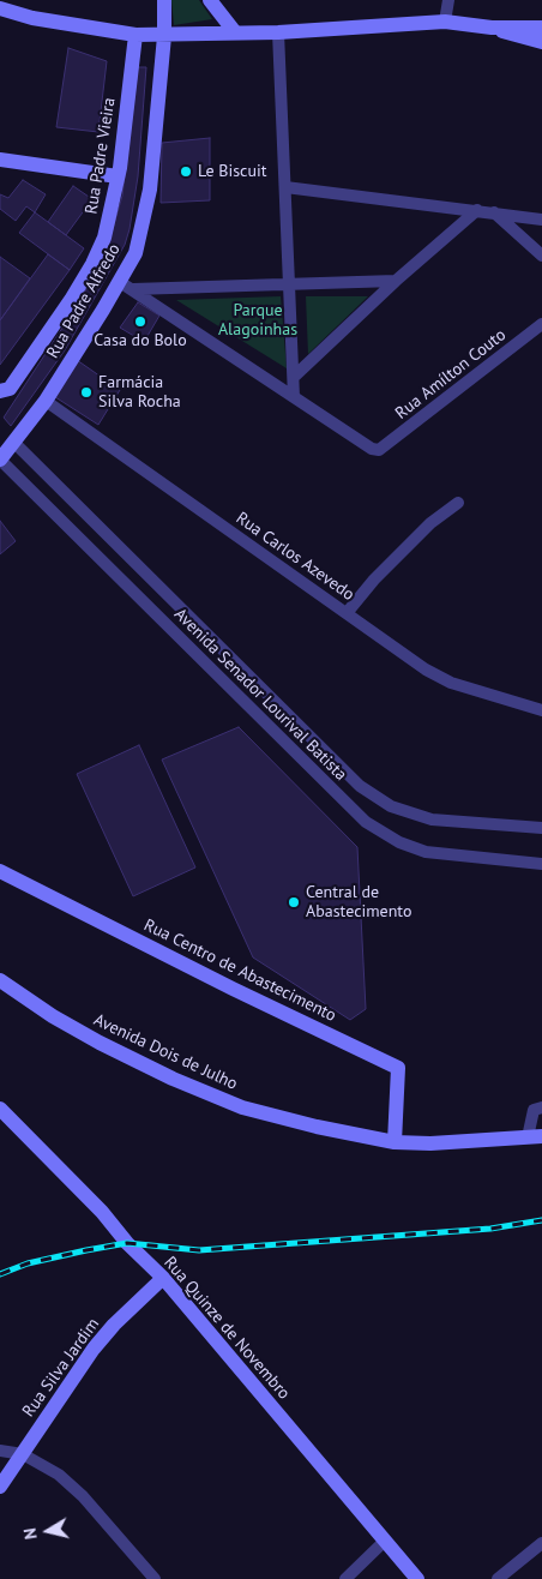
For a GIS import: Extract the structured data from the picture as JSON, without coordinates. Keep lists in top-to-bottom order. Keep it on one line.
{"streets":{"street":["Rua Padre Vieira","Rua Padre Alfredo","Rua Amílton Couto","Rua Carlos Azevedo","Avenida Senador Lourival Batista","Rua Centro de Abastecimento","Avenida Dois de Julho","Rua Quinze de Novembro","Rua Silva Jardim"]},"crossings":[["Rua Padre Alfredo","Rua Carlos Azevedo"],["Rua Padre Alfredo","Avenida Senador Lourival Batista"],["Rua Centro de Abastecimento","Avenida Dois de Julho"],["Rua Quinze de Novembro","Rua Silva Jardim"]],"parks":["Parque Alagoinhas"],"places":["Le Biscuit","Casa do Bolo","Farmácia Silva Rocha","Central de Abastecimento"],"north":"left"}
